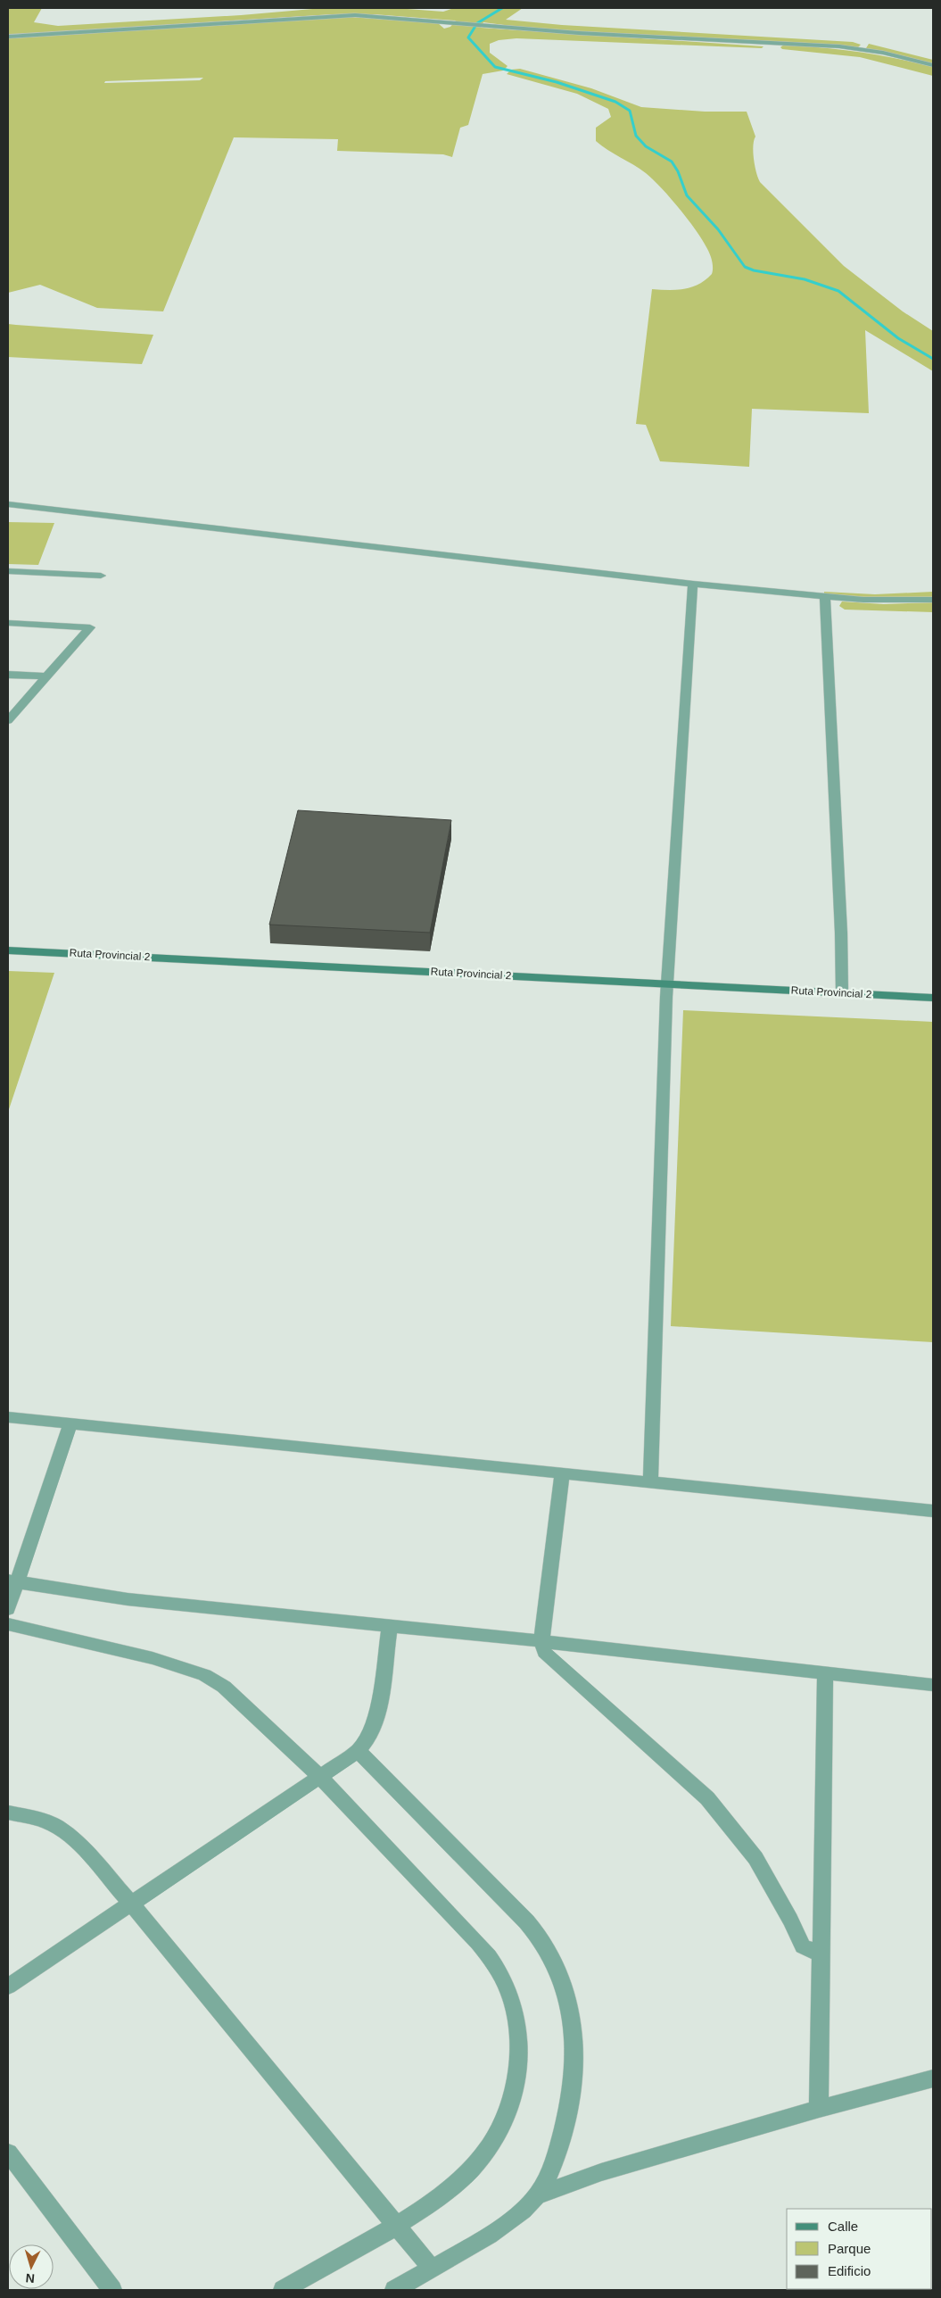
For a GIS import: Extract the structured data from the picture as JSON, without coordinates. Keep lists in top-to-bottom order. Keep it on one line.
{"streets":{"main road":["Ruta Provincial 2"]},"legend":["Calle","Parque","Edificio"],"north":"bottom"}
